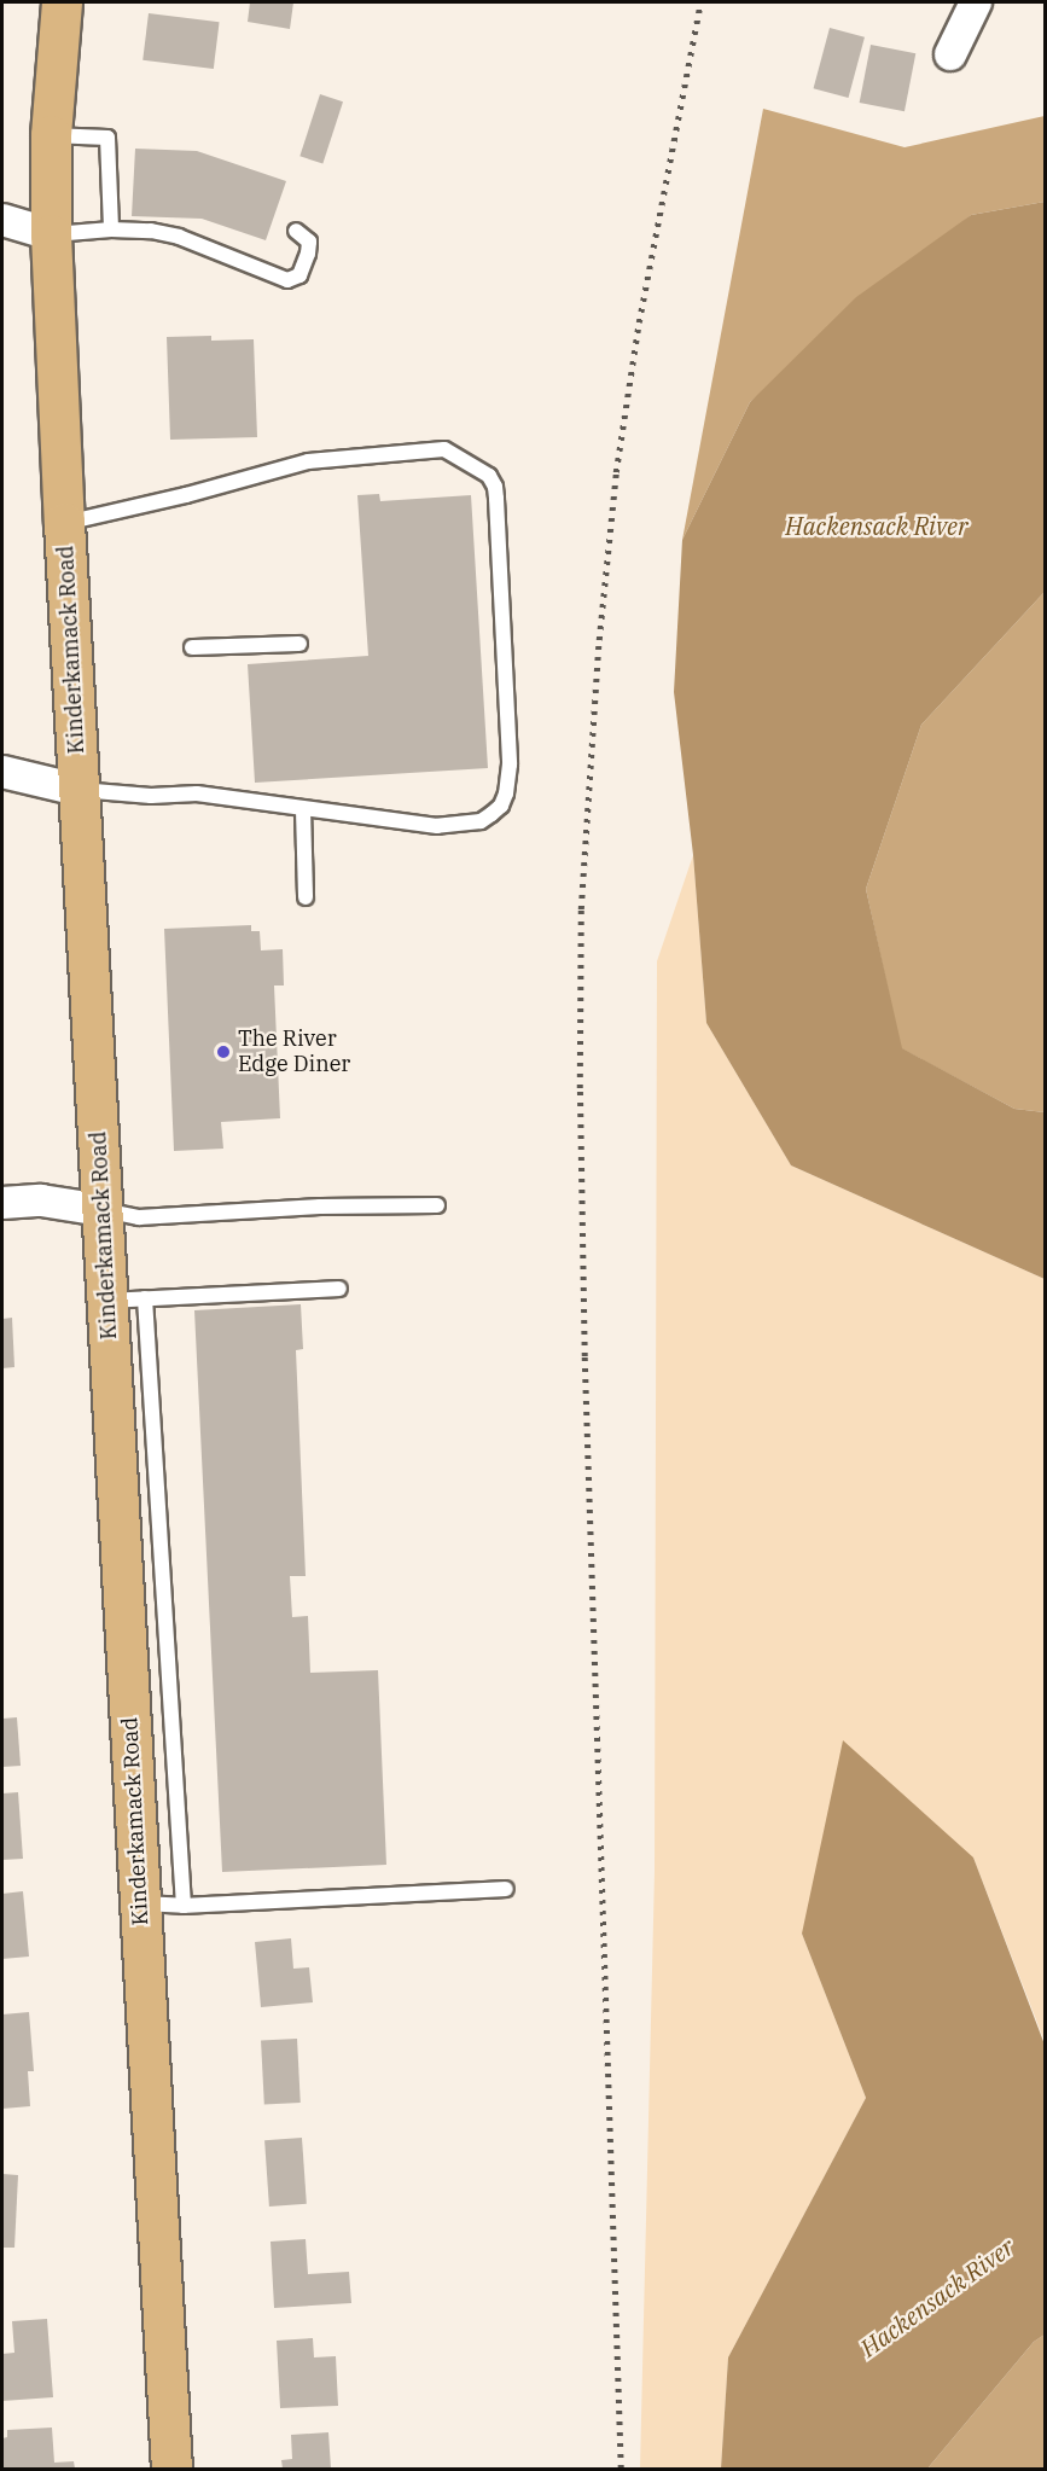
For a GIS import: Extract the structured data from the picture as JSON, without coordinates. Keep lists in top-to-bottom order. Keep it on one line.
{"streets":{"main road":["Kinderkamack Road"]},"water":["Hackensack River"],"places":["The River Edge Diner"]}
